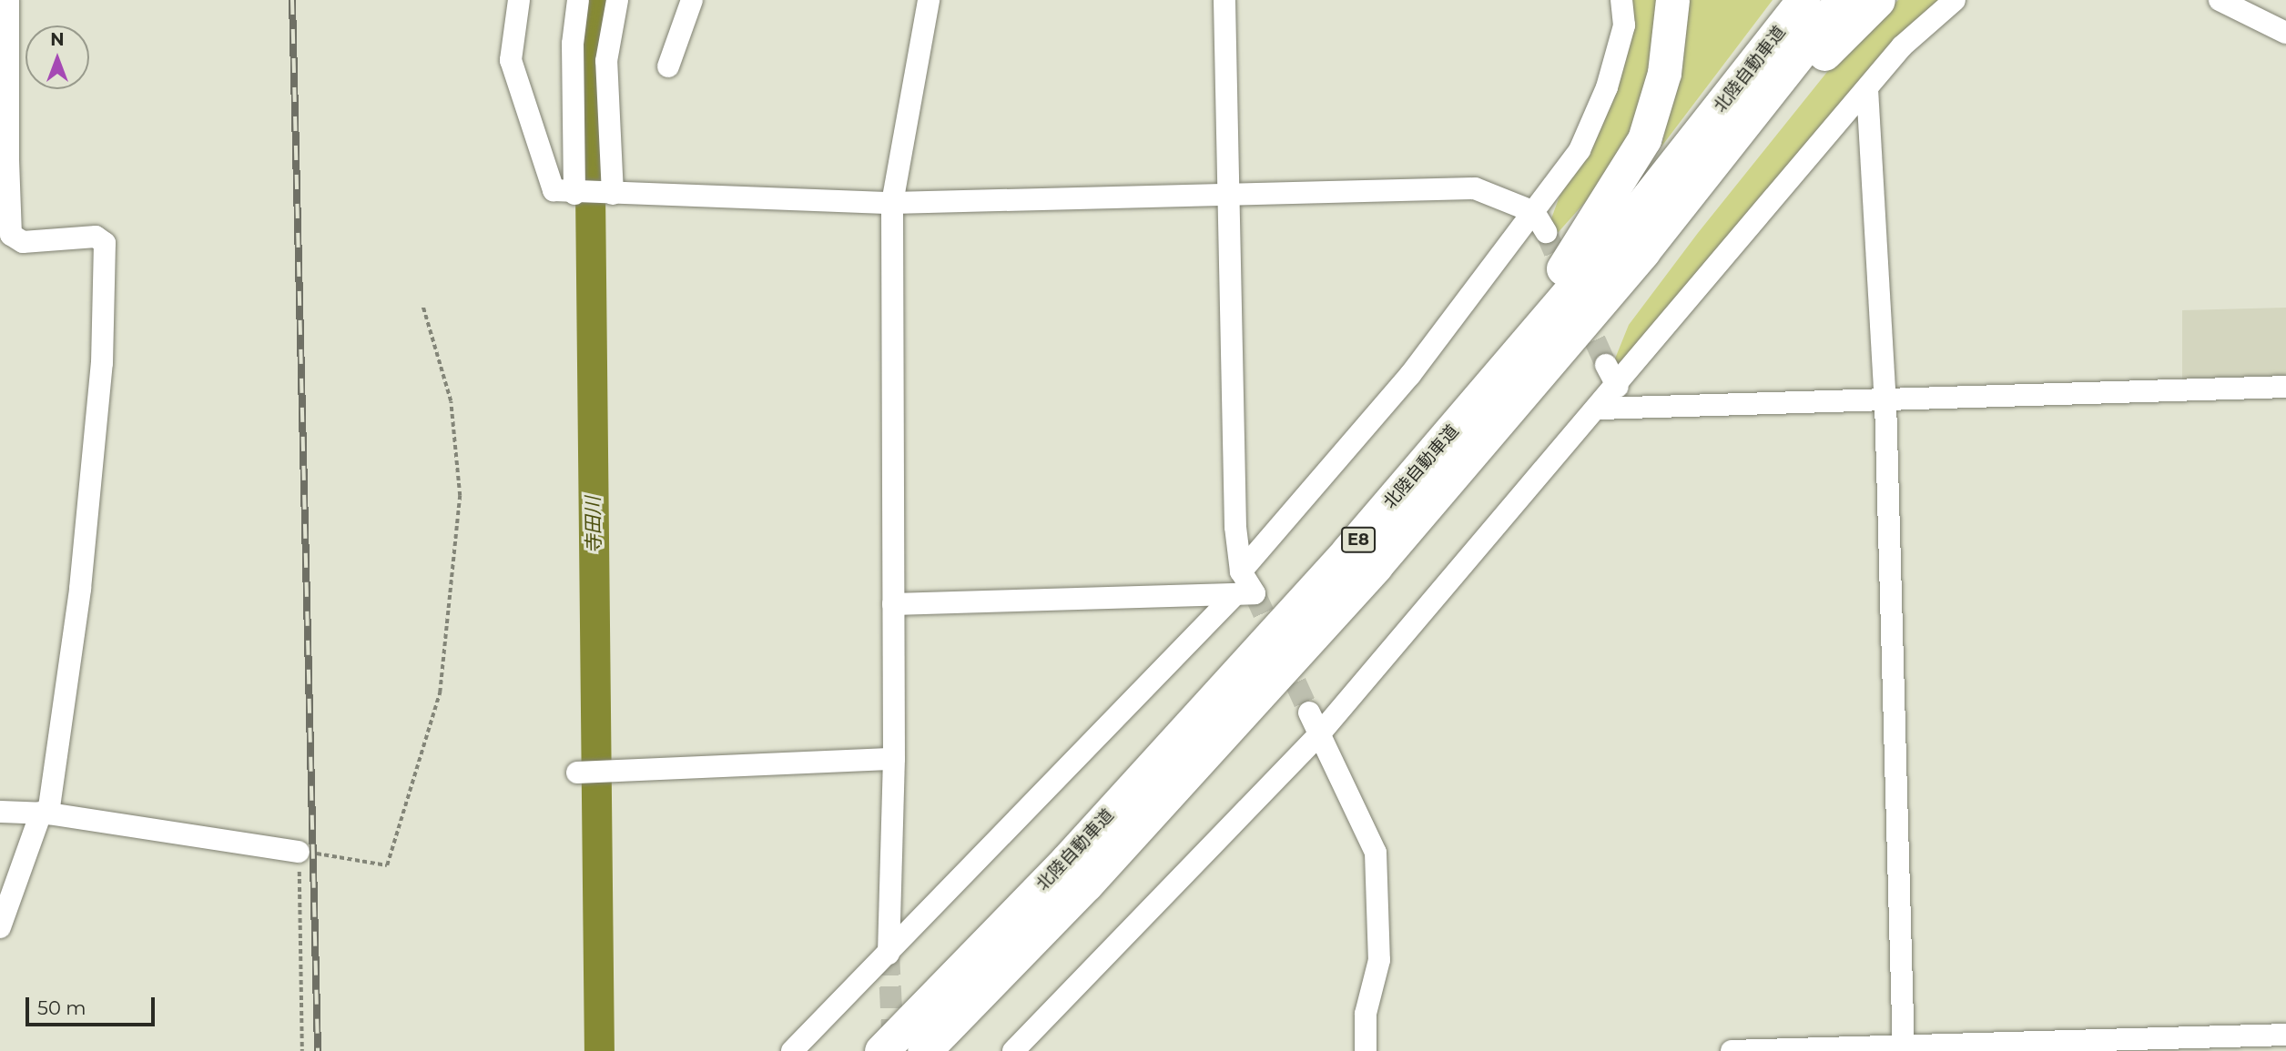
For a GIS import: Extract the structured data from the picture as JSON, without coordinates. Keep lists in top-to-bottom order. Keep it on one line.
{"streets":{"highway":["北陸自動車道","E8"]},"water":["寺田川"],"scale_bar":"50 m","north":"top"}
